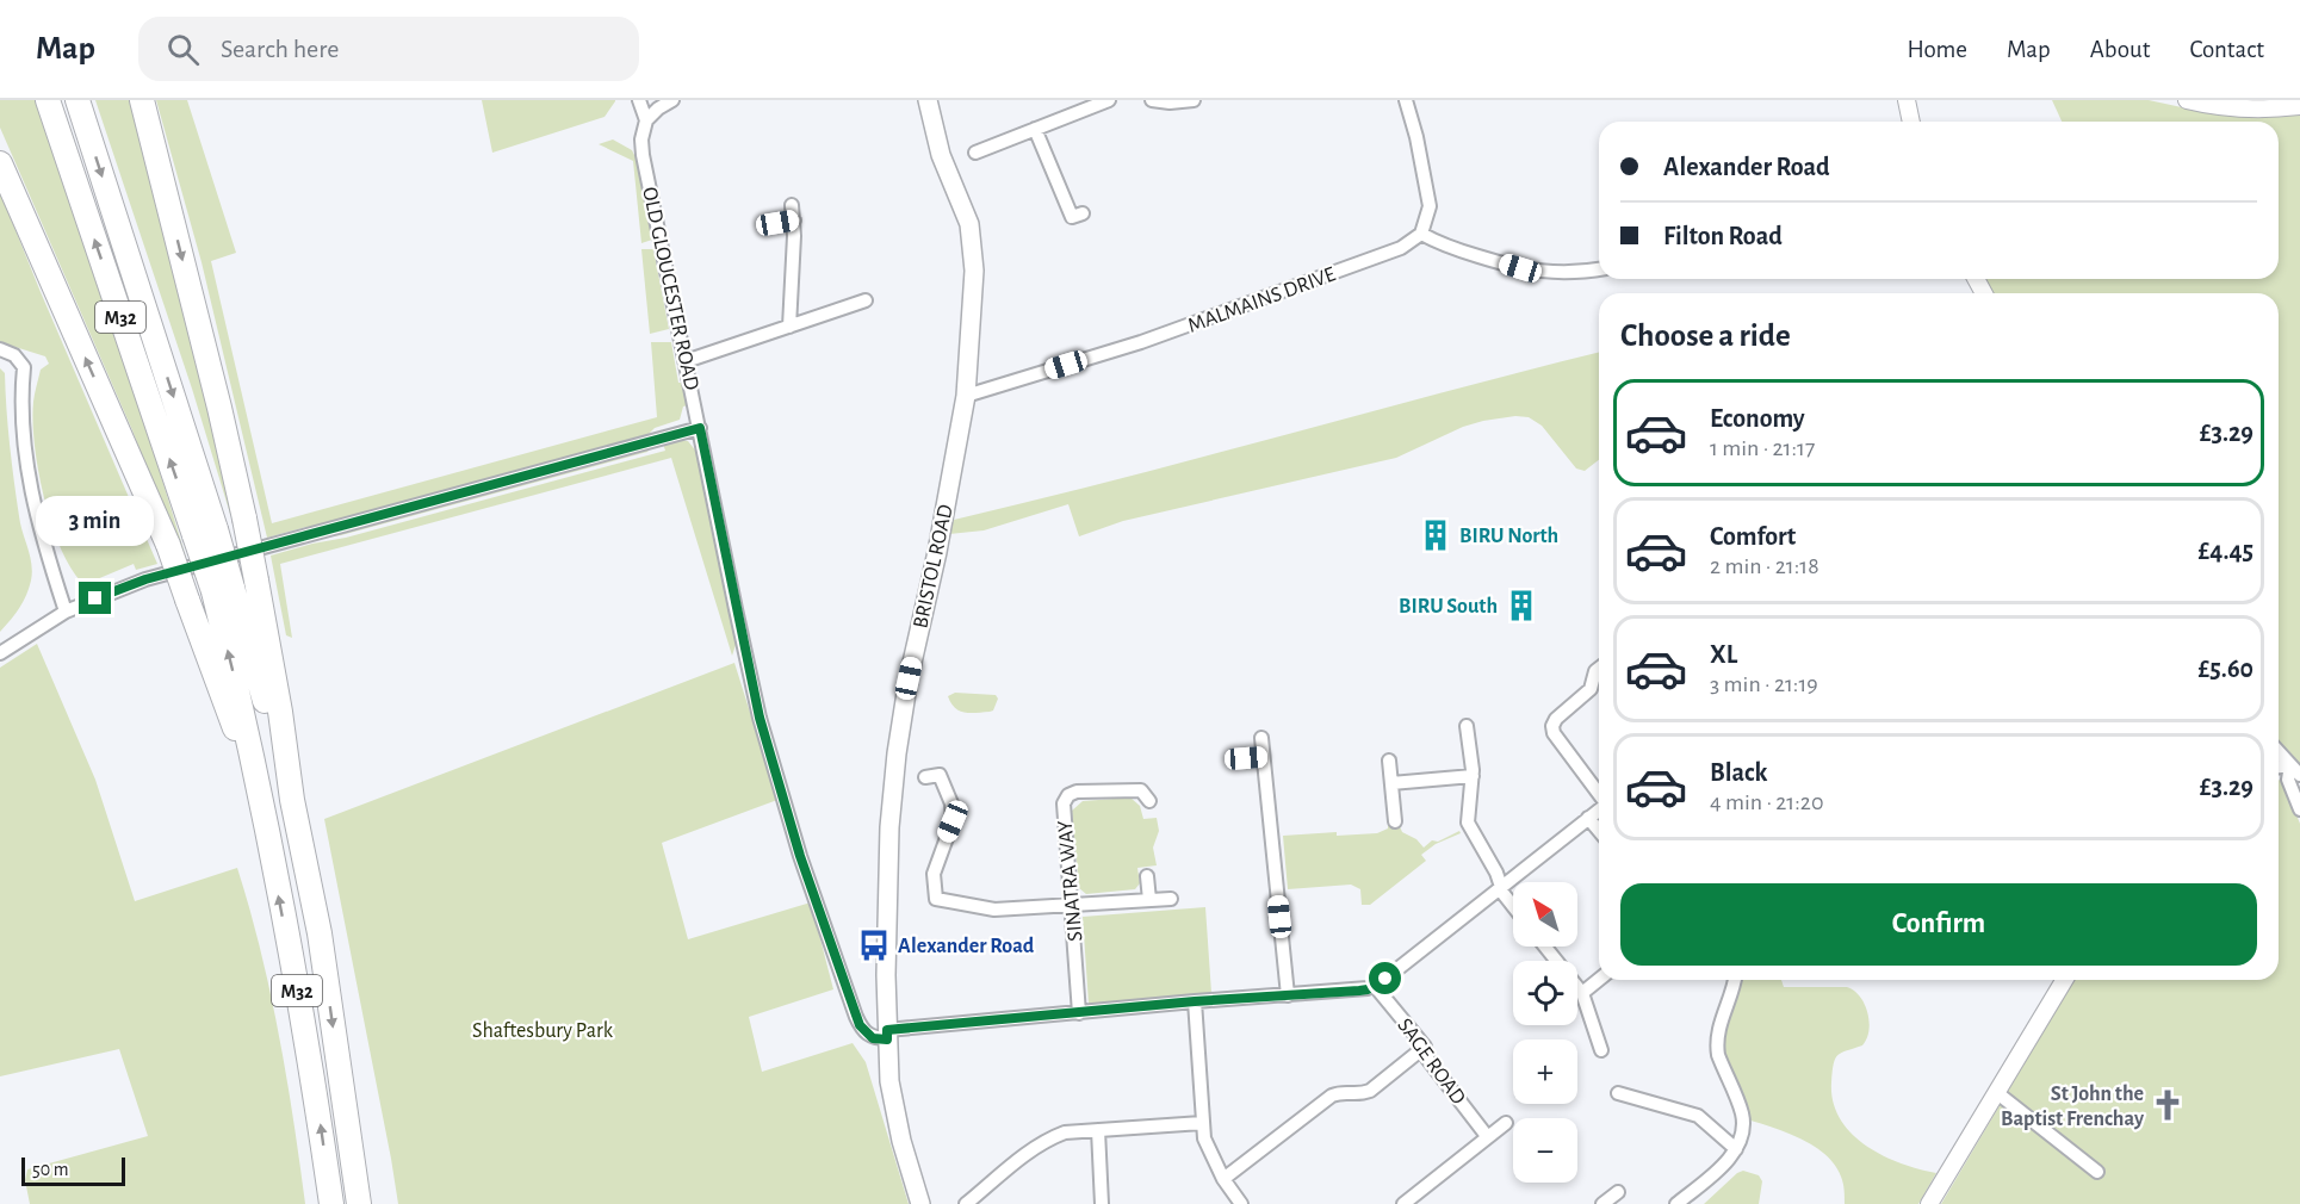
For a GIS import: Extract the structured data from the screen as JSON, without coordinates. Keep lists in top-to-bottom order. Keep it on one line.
{"streets":{"highway":["M32"],"main road":["BRISTOL ROAD"],"street":["OLD GLOUCESTER ROAD","MALMAINS DRIVE","SINATRA WAY","SAGE ROAD"]},"crossings":[["OLD GLOUCESTER ROAD","BRISTOL ROAD"],["MALMAINS DRIVE","BRISTOL ROAD"]],"parks":["Shaftesbury Park"],"places":{"building":["BIRU North","BIRU South"],"bus stop":["Alexander Road"],"church":["St John the Baptist Frenchay"]},"scale_bar":"50 m","north":"top left","page":{"header":"Map","search":"Search here","nav":["Home","Map","About","Contact"],"banner":["Alexander Road","Filton Road"],"heading":"Choose a ride","list":[{"name":"Economy","note":"1 min · 21:17","value":"£3.29"},{"name":"Comfort","note":"2 min · 21:18","value":"£4.45"},{"name":"XL","note":"3 min · 21:19","value":"£5.60"},{"name":"Black","note":"4 min · 21:20","value":"£3.29"}],"bubble":"3 min","buttons":"Confirm","map_buttons":["+","−"],"scale":"50 m"}}
